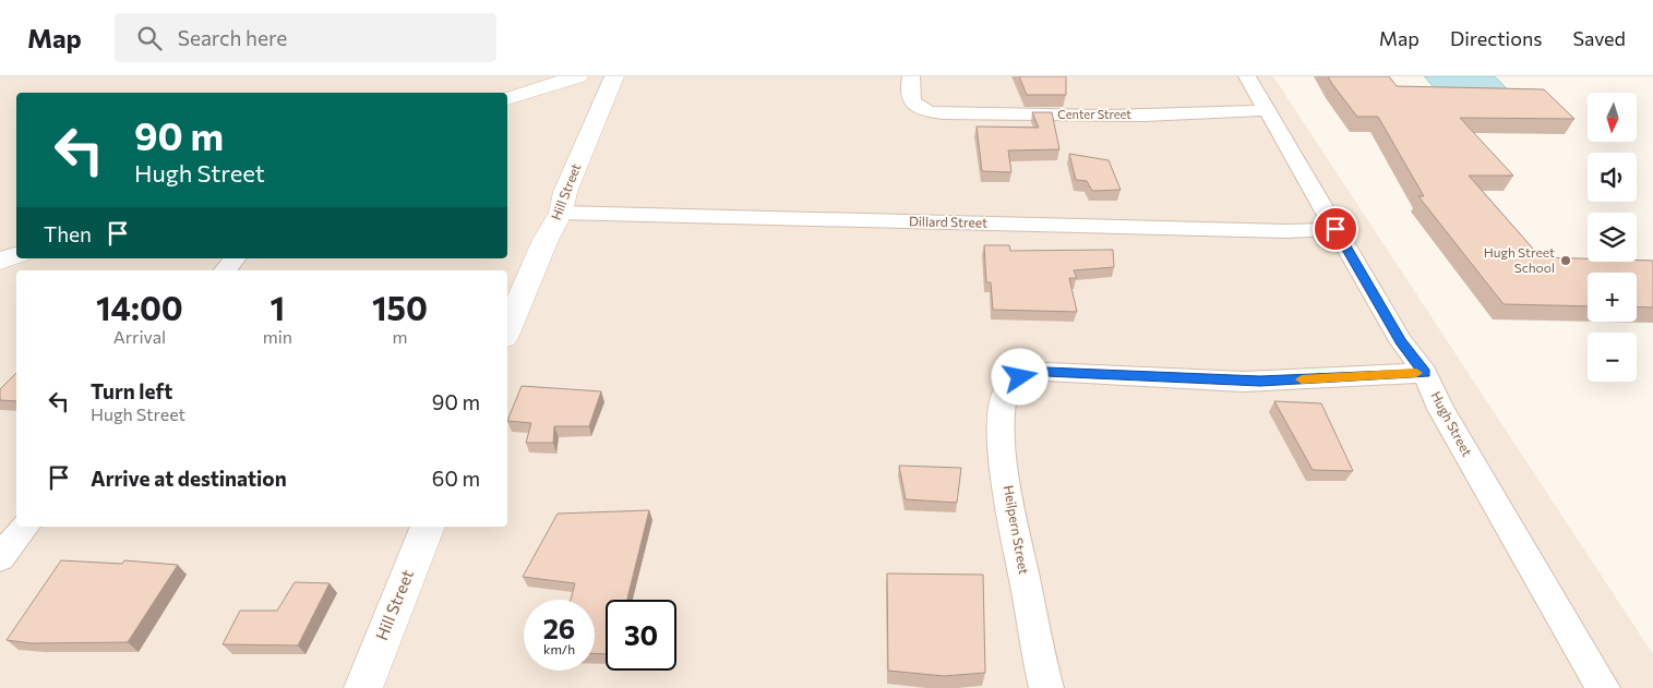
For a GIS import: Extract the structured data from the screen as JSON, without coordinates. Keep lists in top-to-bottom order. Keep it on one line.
{"streets":{"street":["Center Street","Hill Street","Dillard Street","Hugh Street","Heilpern Street"]},"crossings":[["Center Street","Hugh Street"],["Hill Street","Dillard Street"],["Dillard Street","Hugh Street"],["Hugh Street","Heilpern Street"]],"places":["Hugh Street School"],"north":"bottom","page":{"header":"Map","search":"Search here","nav":["Map","Directions","Saved"],"map_buttons":["+","−"],"turn":["90 m","Hugh Street"],"then":"Then","eta":["14:00","Arrival","1","min","150","m"],"list":[{"name":"Turn left","note":"Hugh Street","value":"90 m"},{"name":"Arrive at destination","value":"60 m"}],"speed":"26 km/h","limit":"30"}}
